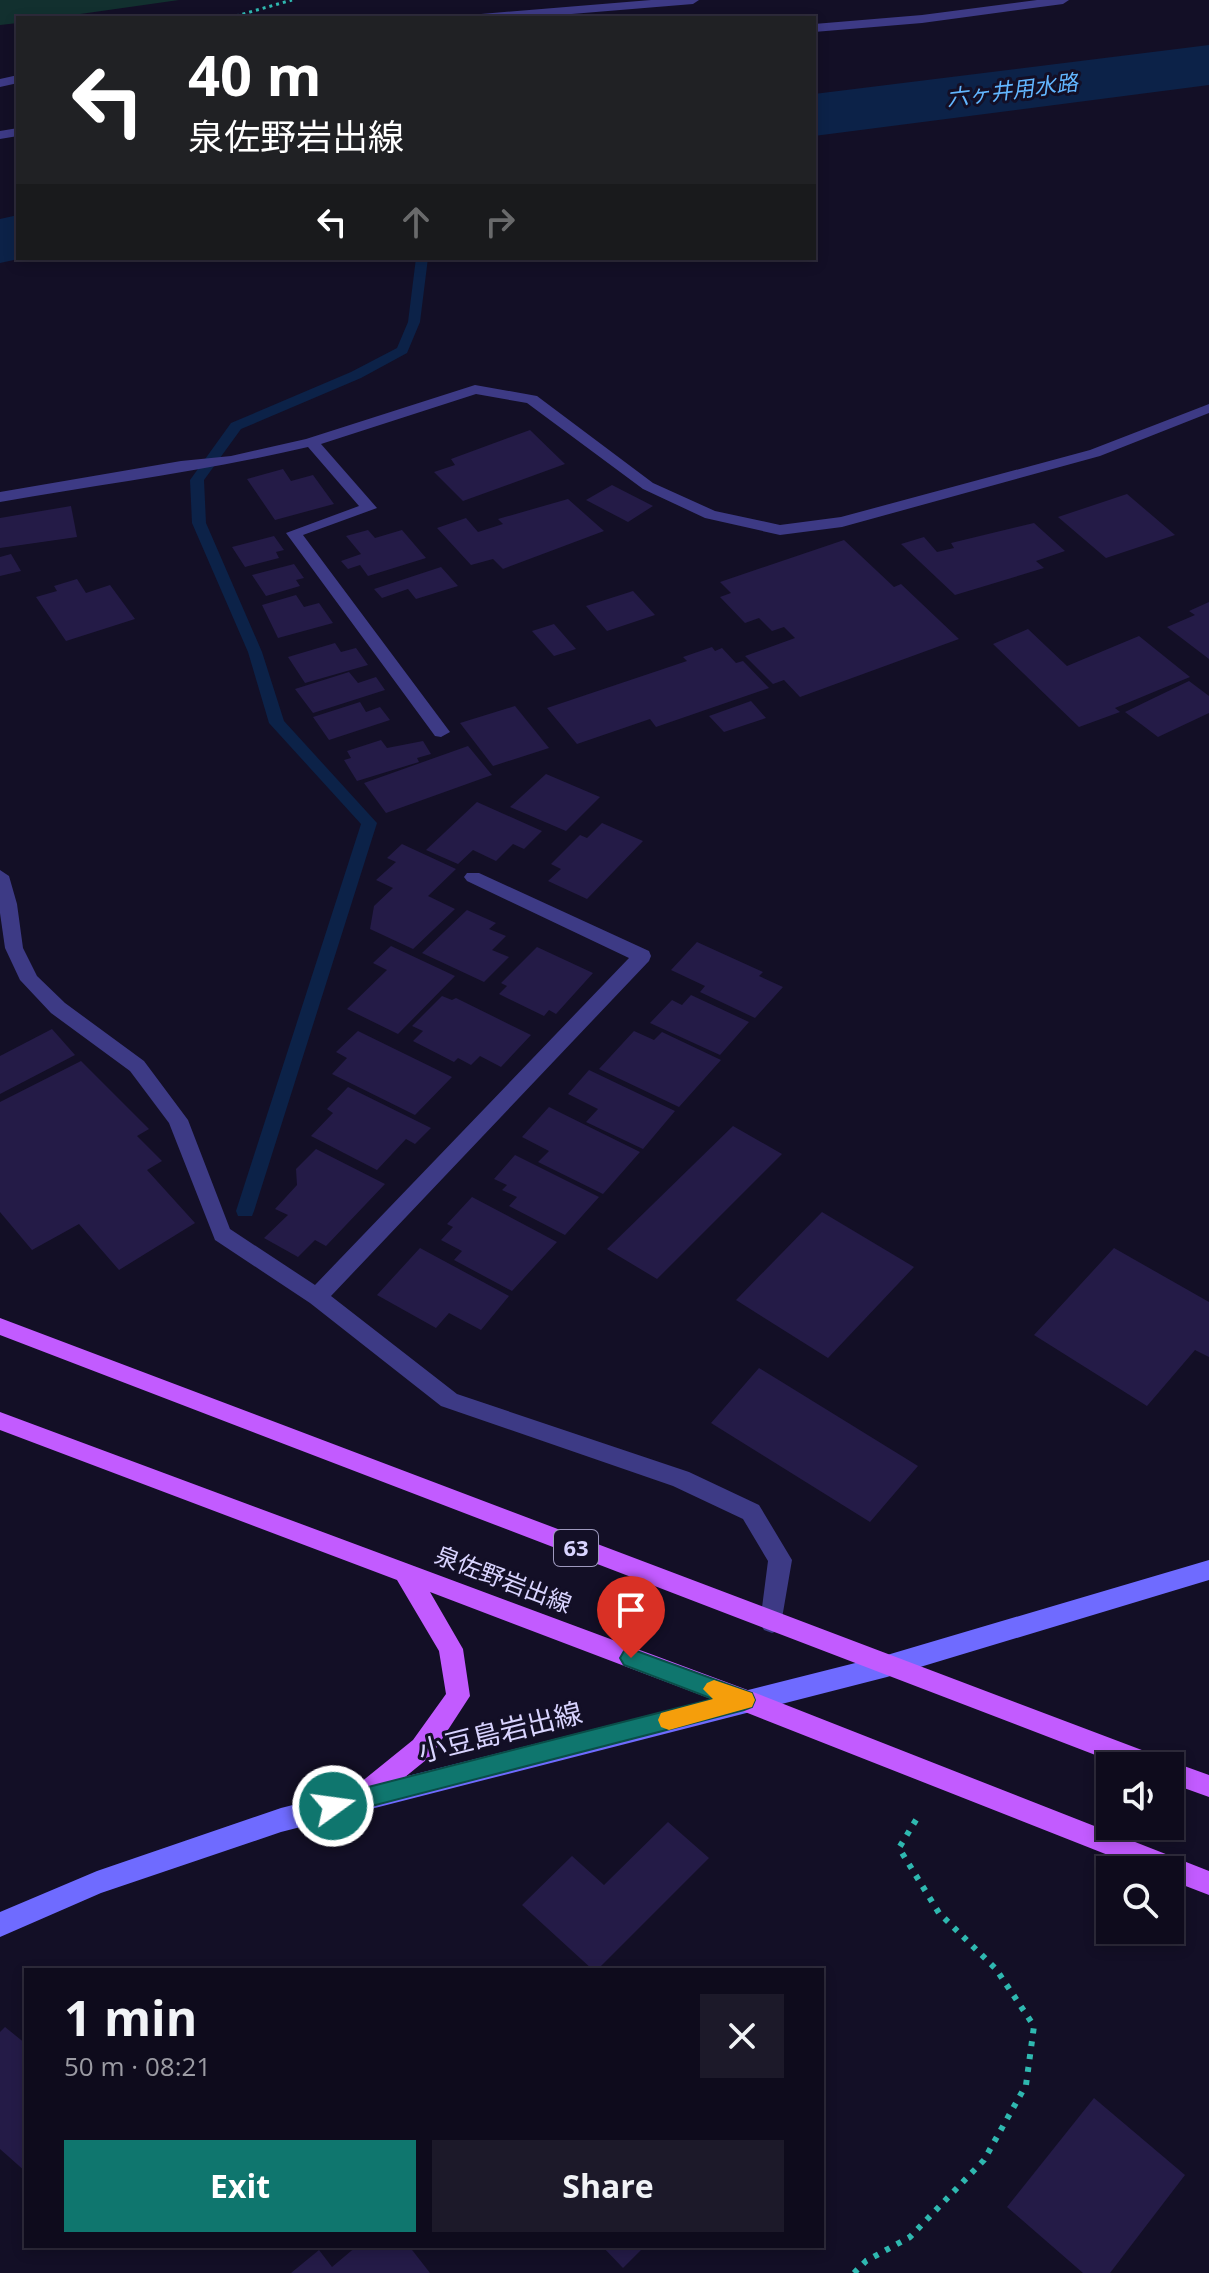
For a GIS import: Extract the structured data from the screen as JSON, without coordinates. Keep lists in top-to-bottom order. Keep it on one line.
{"streets":{"main road":["63","泉佐野岩出線","小豆島岩出線"]},"crossings":[["63","小豆島岩出線"],["泉佐野岩出線","小豆島岩出線"]],"water":["六ヶ井用水路"],"page":{"turn":["40 m","泉佐野岩出線"],"heading":["1 min","50 m · 08:21"],"buttons":["Exit","Share"]}}
